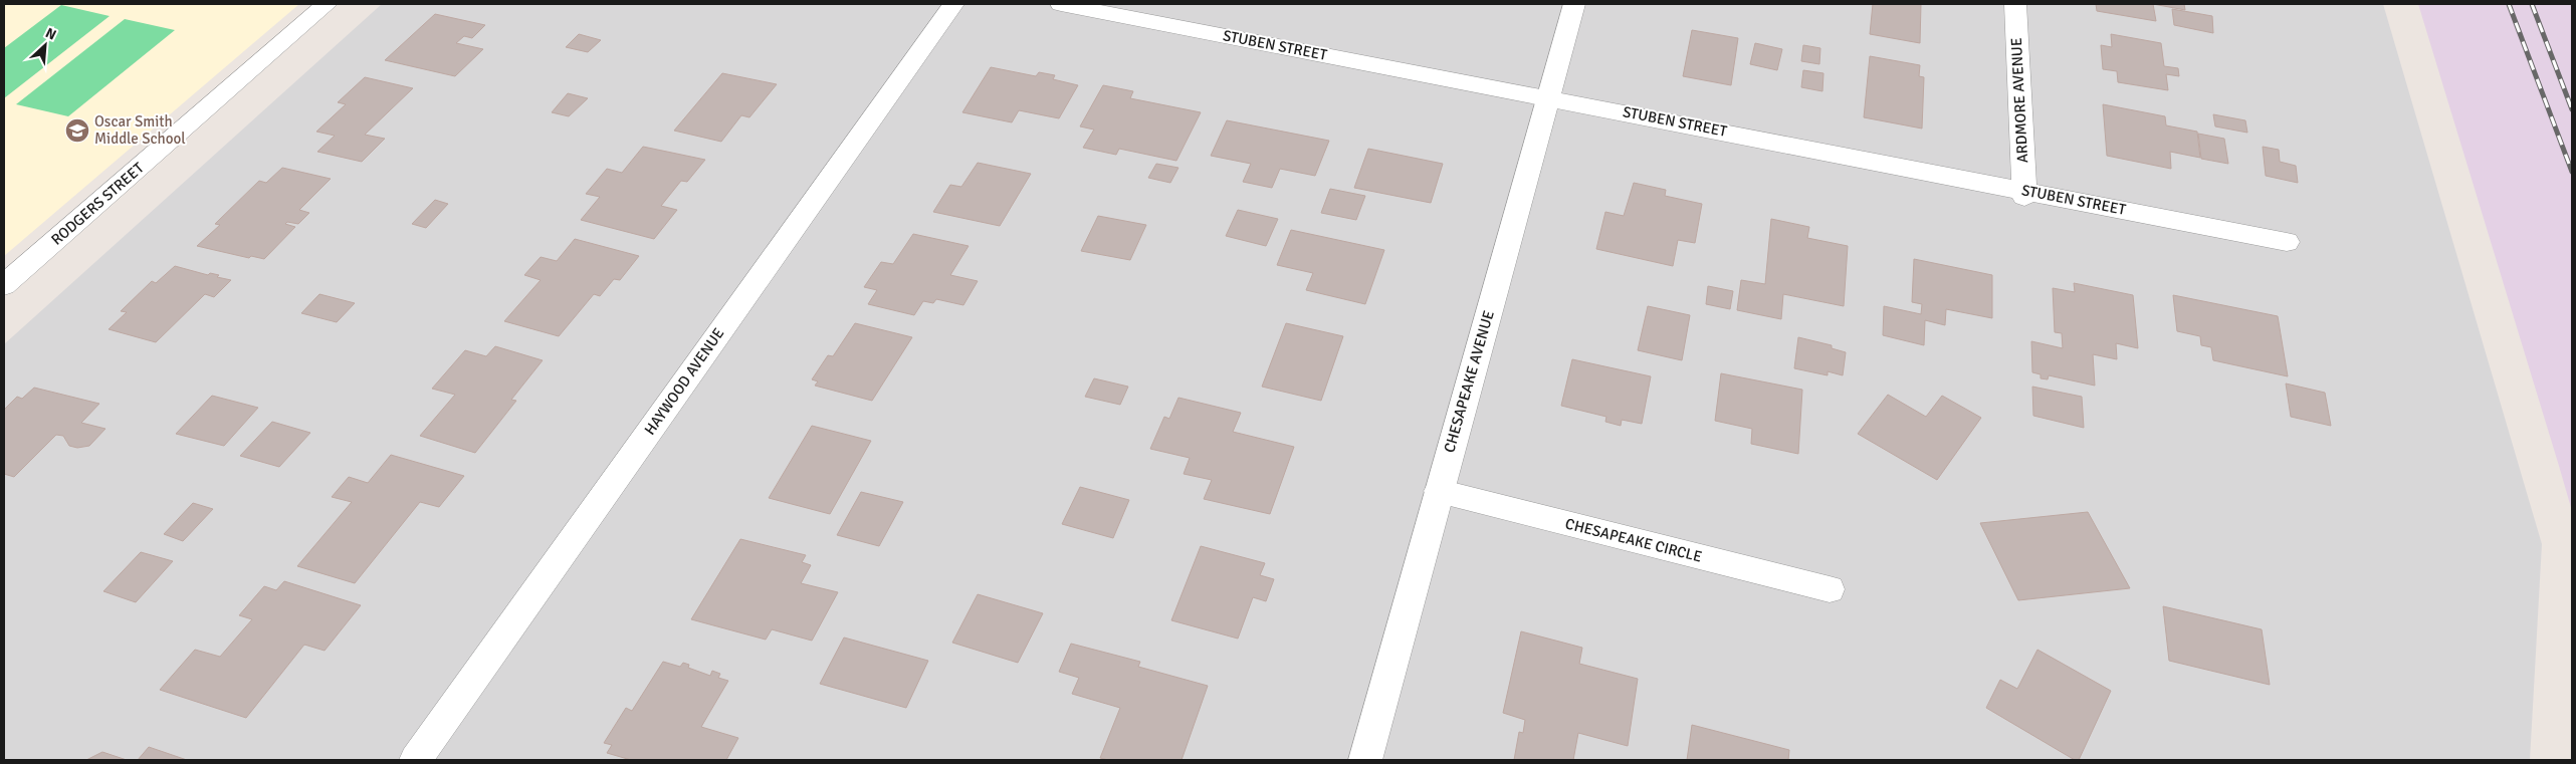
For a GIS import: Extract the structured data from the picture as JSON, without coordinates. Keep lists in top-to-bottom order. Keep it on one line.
{"streets":{"street":["STUBEN STREET","ARDMORE AVENUE","RODGERS STREET","HAYWOOD AVENUE","CHESAPEAKE AVENUE","CHESAPEAKE CIRCLE"]},"crossings":[["STUBEN STREET","ARDMORE AVENUE"],["STUBEN STREET","CHESAPEAKE AVENUE"],["CHESAPEAKE AVENUE","CHESAPEAKE CIRCLE"]],"places":{"school or university":["Oscar Smith Middle School"]},"north":"top right"}
